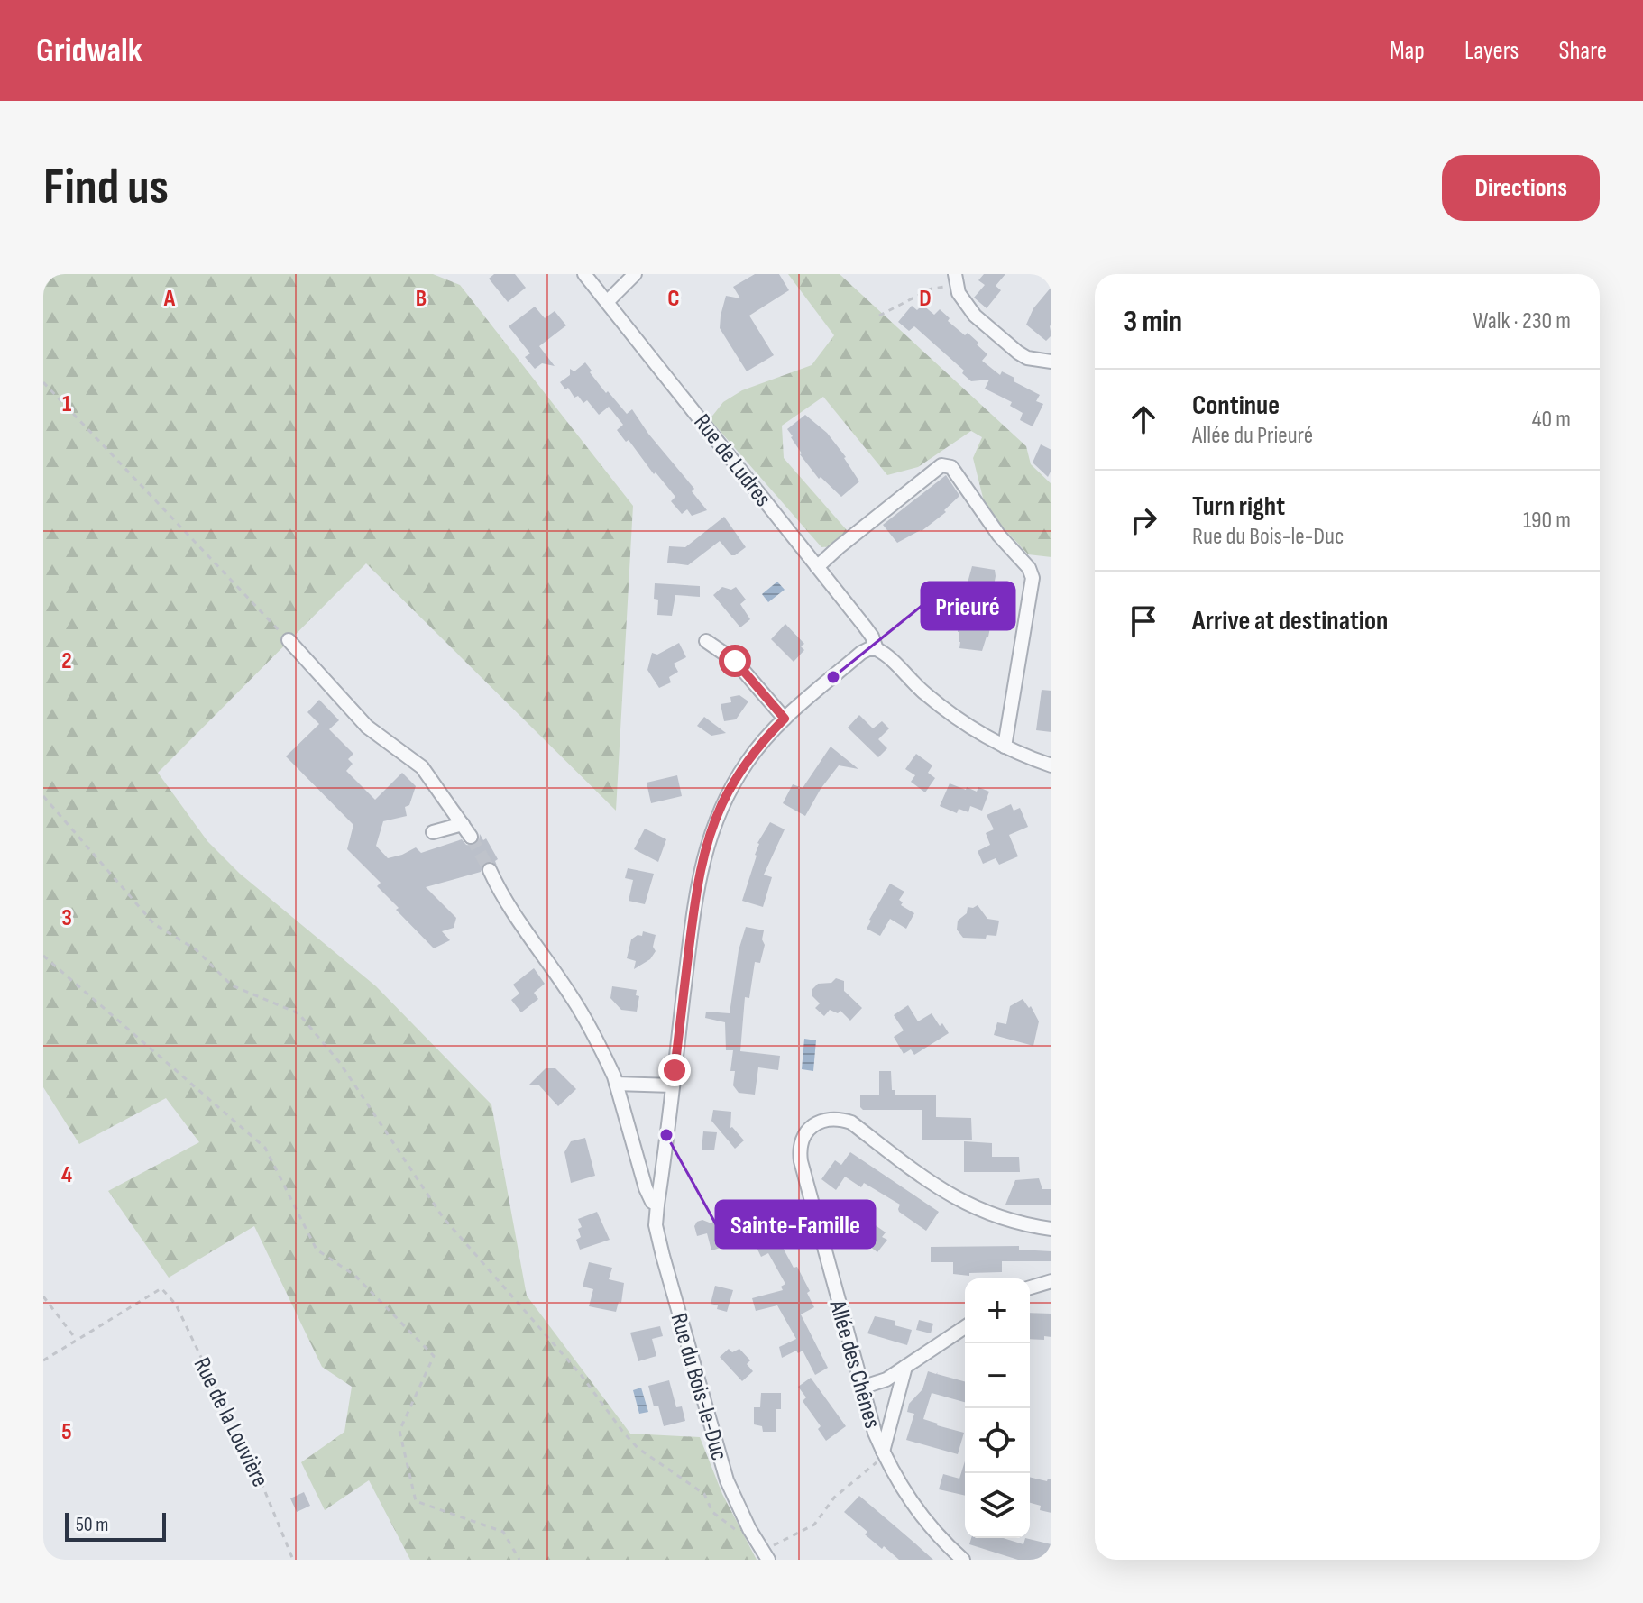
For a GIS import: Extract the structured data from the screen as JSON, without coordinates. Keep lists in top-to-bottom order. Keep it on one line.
{"streets":{"street":["Rue de Ludres","Allée des Chênes","Rue du Bois-le-Duc"],"path":["Rue de la Louvière"]},"crossings":[["Rue de Ludres","Rue du Bois-le-Duc"]],"places":["Prieuré","Sainte-Famille"],"scale_bar":"50 m","page":{"header":"Gridwalk","nav":["Map","Layers","Share"],"buttons":"Directions","title":"Find us","heading":["3 min","Walk · 230 m"],"list":[["Continue","Allée du Prieuré","40 m"],["Turn right","Rue du Bois-le-Duc","190 m"],"Arrive at destination"],"map_buttons":["+","−"],"scale":"50 m"},"grid":{"columns":["A","B","C","D"],"rows":["1","2","3","4","5"]}}
